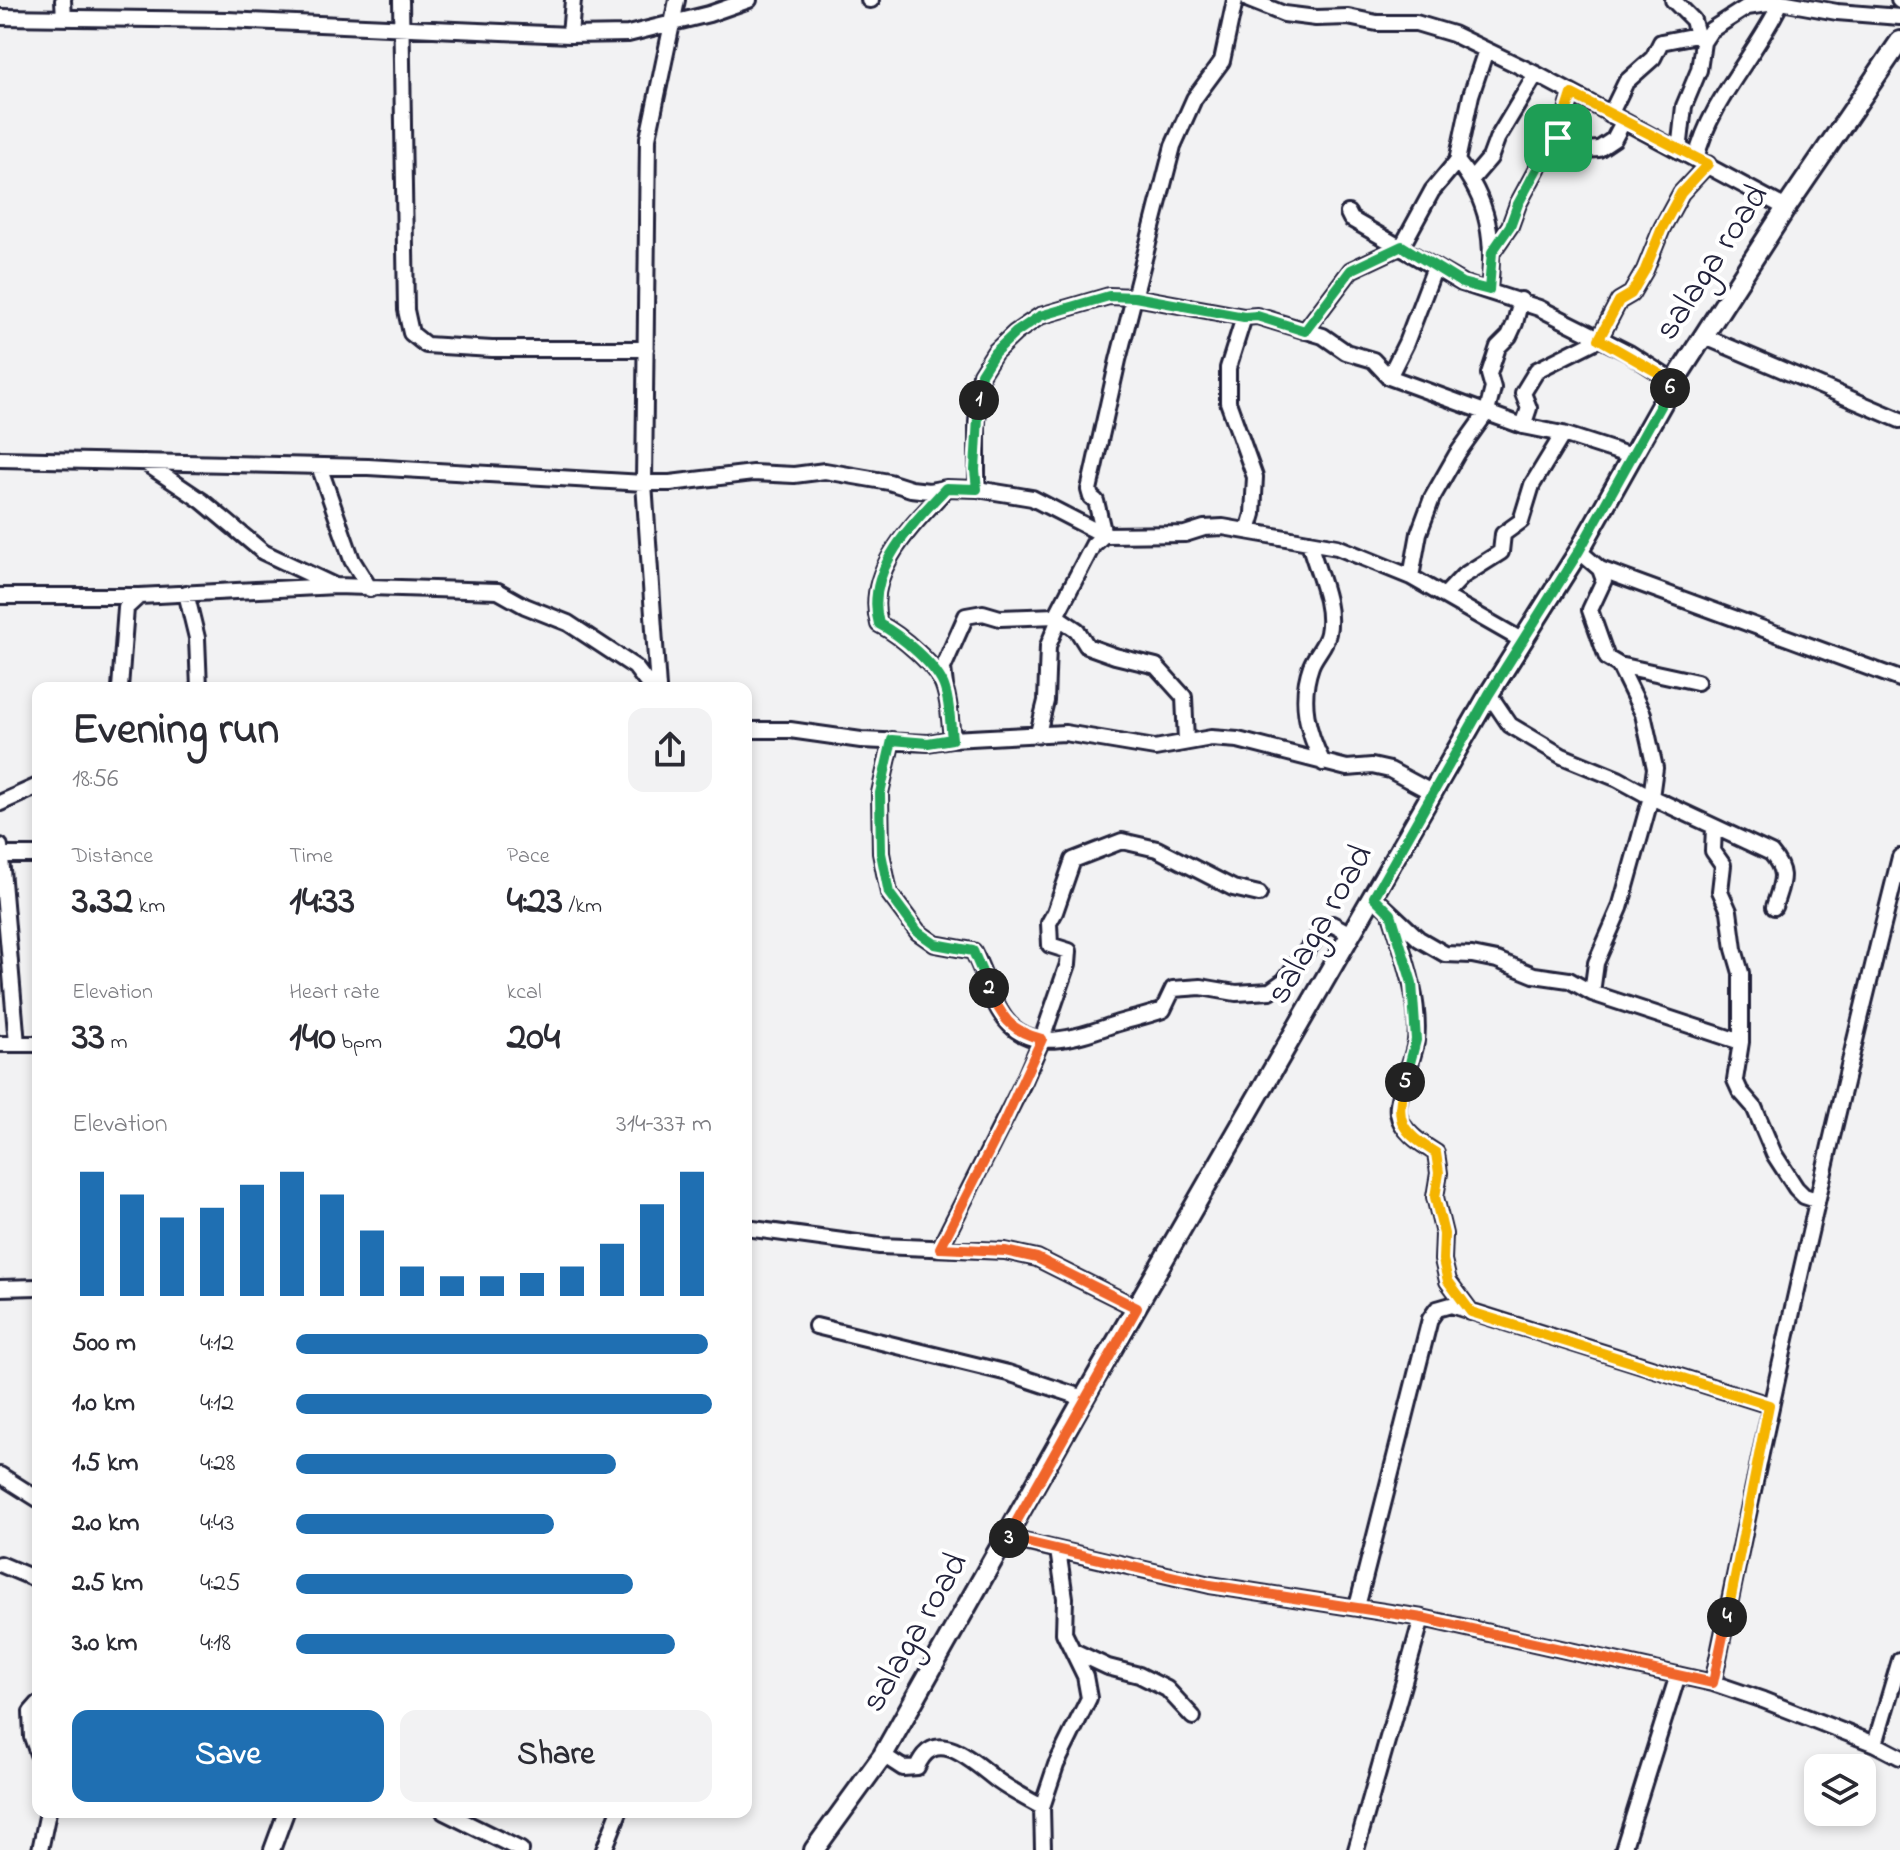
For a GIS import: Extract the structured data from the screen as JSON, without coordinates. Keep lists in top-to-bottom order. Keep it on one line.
{"streets":{"main road":["salaga road"]},"page":{"pins":["6","1","2","5","3","4"],"heading":["Evening run","18:56"],"stats":[["Distance","3.32 km"],["Time","14:33"],["Pace","4:23 /km"],["Elevation","33 m"],["Heart rate","140 bpm"],["kcal","204"]],"chart":["Elevation","314–337 m"],"list":[{"name":"500 m","note":"4:12"},{"name":"1.0 km","note":"4:12"},{"name":"1.5 km","note":"4:28"},{"name":"2.0 km","note":"4:43"},{"name":"2.5 km","note":"4:25"},{"name":"3.0 km","note":"4:18"}],"buttons":["Save","Share"]}}
